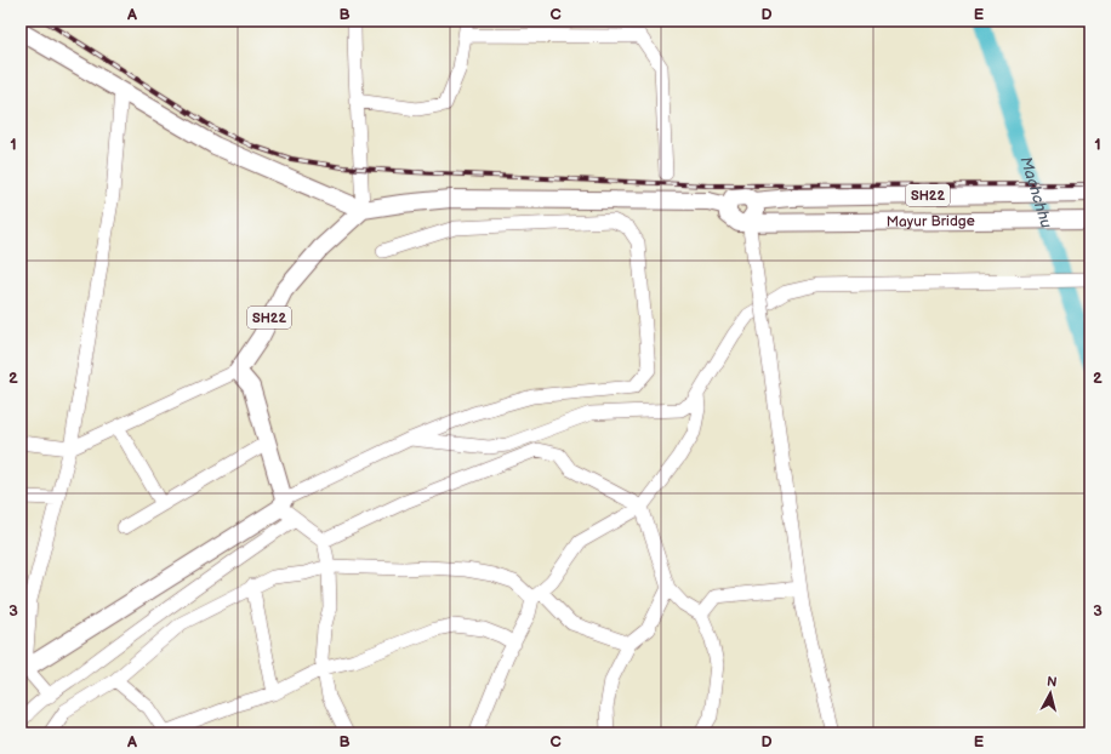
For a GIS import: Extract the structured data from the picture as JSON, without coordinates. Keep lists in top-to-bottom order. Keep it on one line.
{"streets":{"main road":["SH22","Mayur Bridge"]},"crossings":[["SH22","Mayur Bridge"]],"water":["Machchhu"],"north":"top","grid":{"columns":["A","B","C","D","E"],"rows":["1","2","3"]}}
